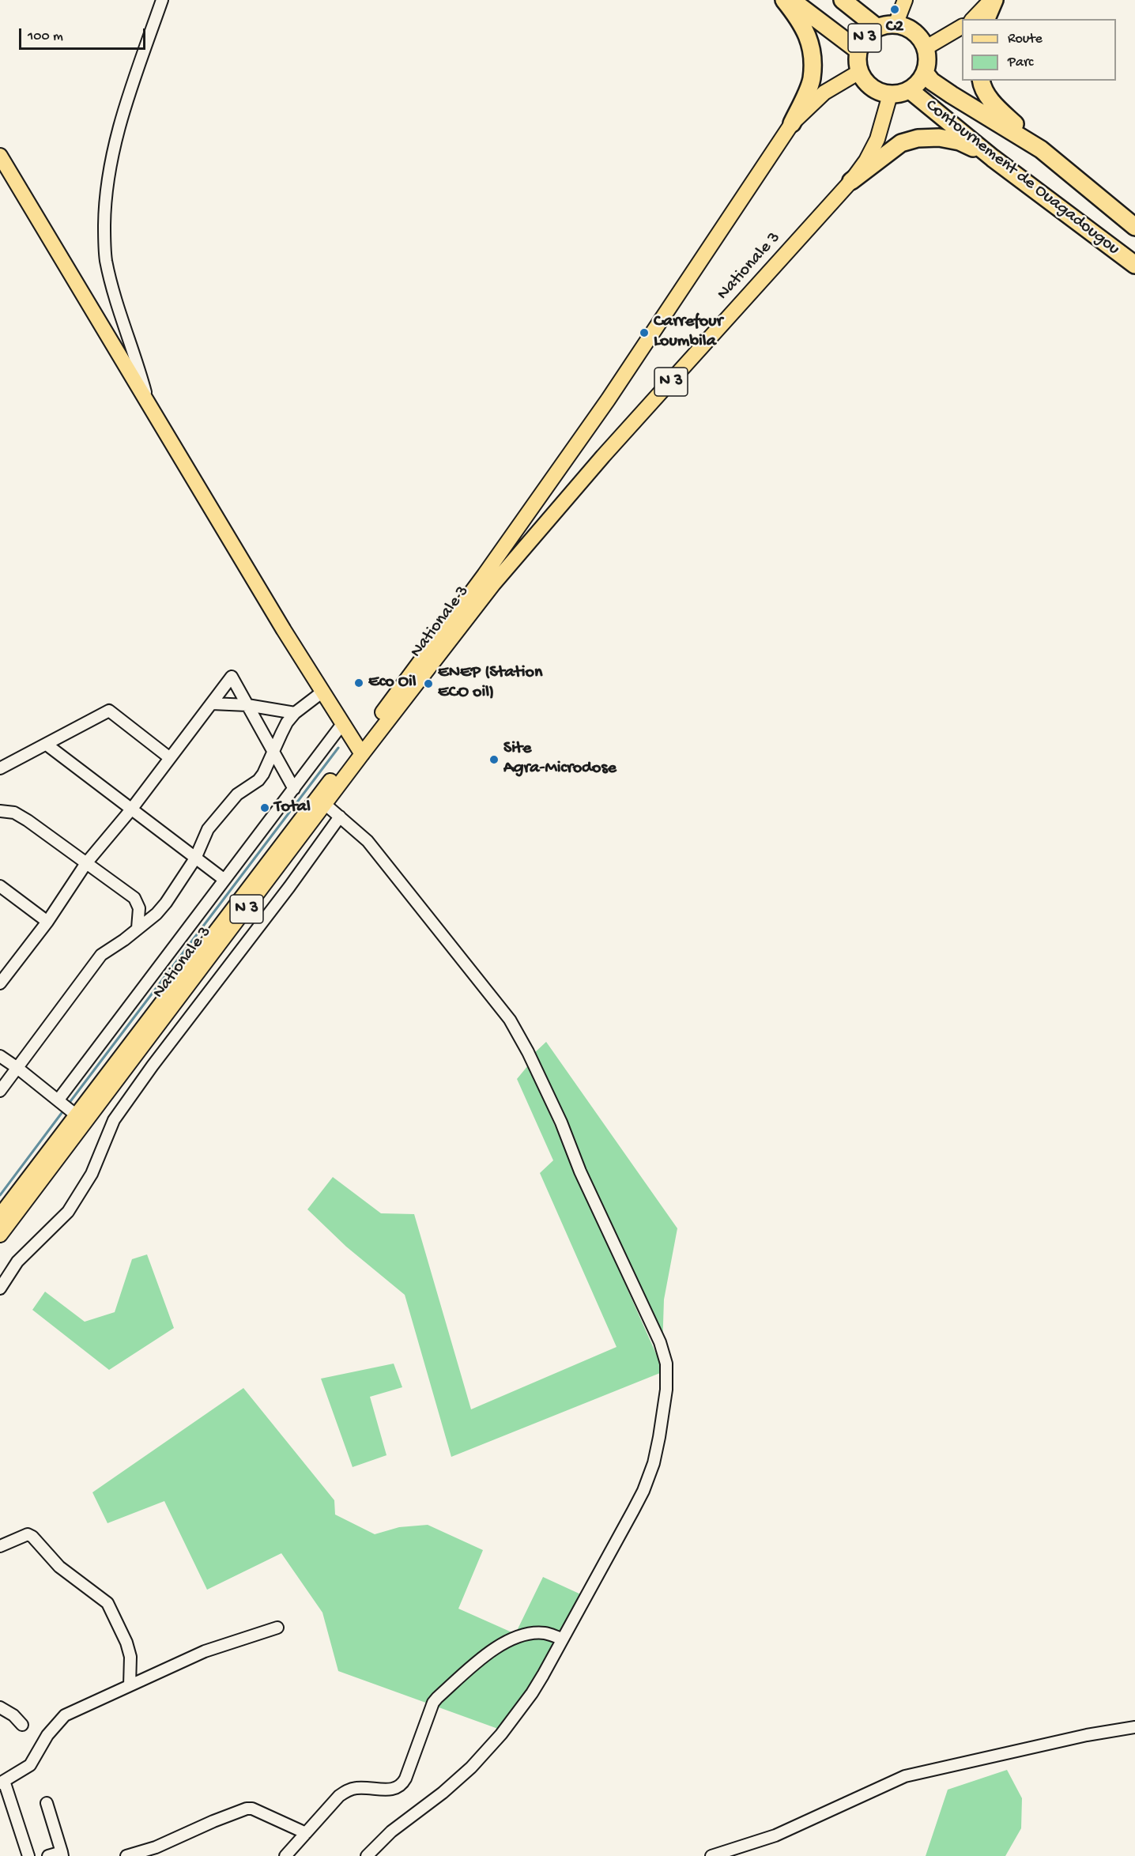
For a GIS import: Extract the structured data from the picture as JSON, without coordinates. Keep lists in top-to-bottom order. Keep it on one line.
{"streets":{"highway":["N 3","Contournement de Ouagadougou"],"main road":["Nationale 3"]},"crossings":[["N 3","Contournement de Ouagadougou"],["N 3","Nationale 3"],["Contournement de Ouagadougou","Nationale 3"]],"places":["C2","Carrefour Loumbila","Eco Oil","ENEP (Station ECO oil)","Site Agra-Microdose","Total"],"legend":["Route","Parc"],"scale_bar":"100 m"}
